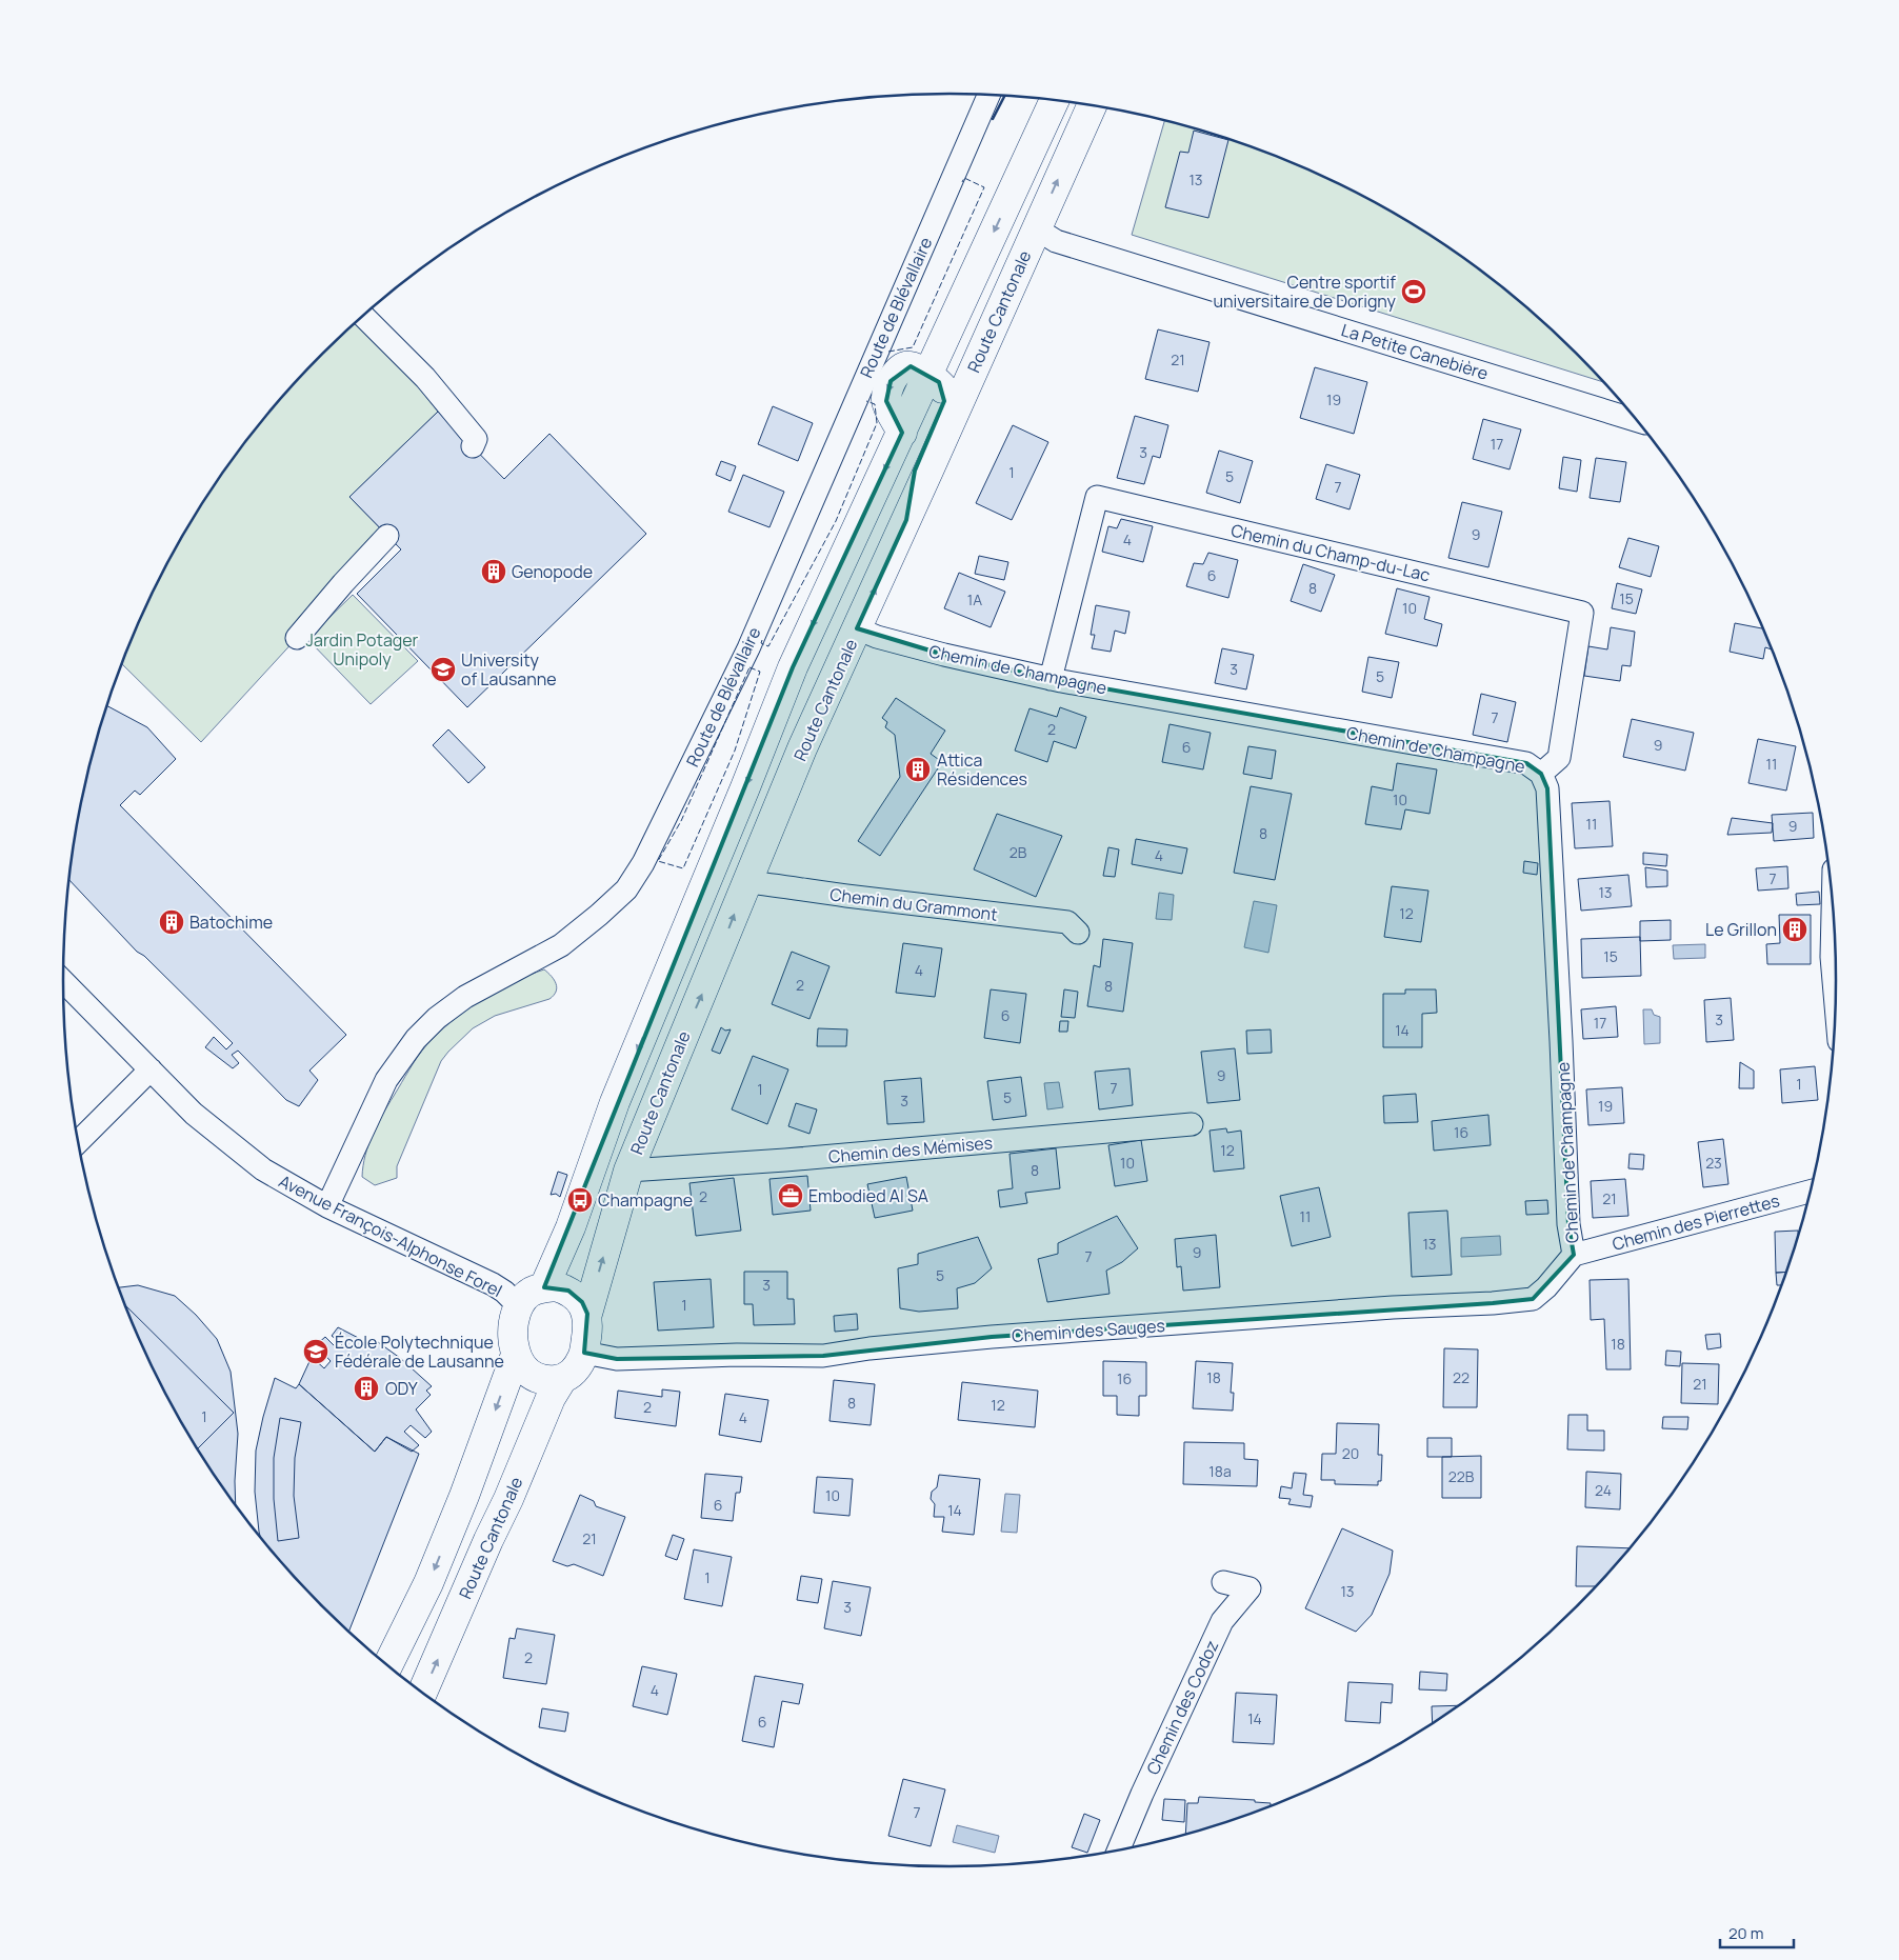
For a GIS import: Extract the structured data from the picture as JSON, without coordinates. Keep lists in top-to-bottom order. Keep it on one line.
{"streets":{"main road":["Route Cantonale"],"street":["Route de Blévallaire","La Petite Canebière","Chemin du Champ-du-Lac","Chemin de Champagne","Chemin du Grammont","Chemin des Mémises","Chemin des Pierrettes","Avenue François-Alphonse Forel","Chemin des Sauges","Chemin des Codoz"]},"crossings":[["Route de Blévallaire","Avenue François-Alphonse Forel"],["Route Cantonale","La Petite Canebière"],["Route Cantonale","Chemin de Champagne"],["Route Cantonale","Chemin du Grammont"],["Route Cantonale","Chemin des Mémises"],["Route Cantonale","Avenue François-Alphonse Forel"],["Route Cantonale","Chemin des Sauges"],["Chemin du Champ-du-Lac","Chemin de Champagne"],["Chemin de Champagne","Chemin des Pierrettes"],["Chemin de Champagne","Chemin des Sauges"],["Chemin des Pierrettes","Chemin des Sauges"],["Avenue François-Alphonse Forel","Chemin des Sauges"]],"parks":["Jardin Potager Unipoly"],"places":{"sports":["Centre sportif universitaire de Dorigny"],"building":["Genopode","Attica Résidences","Batochime","Le Grillon","ODY"],"school or university":["University of Lausanne","École Polytechnique Fédérale de Lausanne"],"office":["Embodied AI SA"],"bus stop":["Champagne"]},"house_numbers":["13","21","19","17","3","1","5","7","9","4","6","8","15","1A","10","3","5","7","2","9","6","11","10","11","9","8","2B","4","7","13","12","15","4","2","8","6","3","17","14","9","1","7","1","5","3","19","16","12","10","23","8","2","21","11","13","9","7","5","3","1","18","18","22","16","21","8","12","2","1","4","20","18a","22B","24","10","6","14","21","1","13","3","2","4","14","6","7"],"scale_bar":"20 m"}
